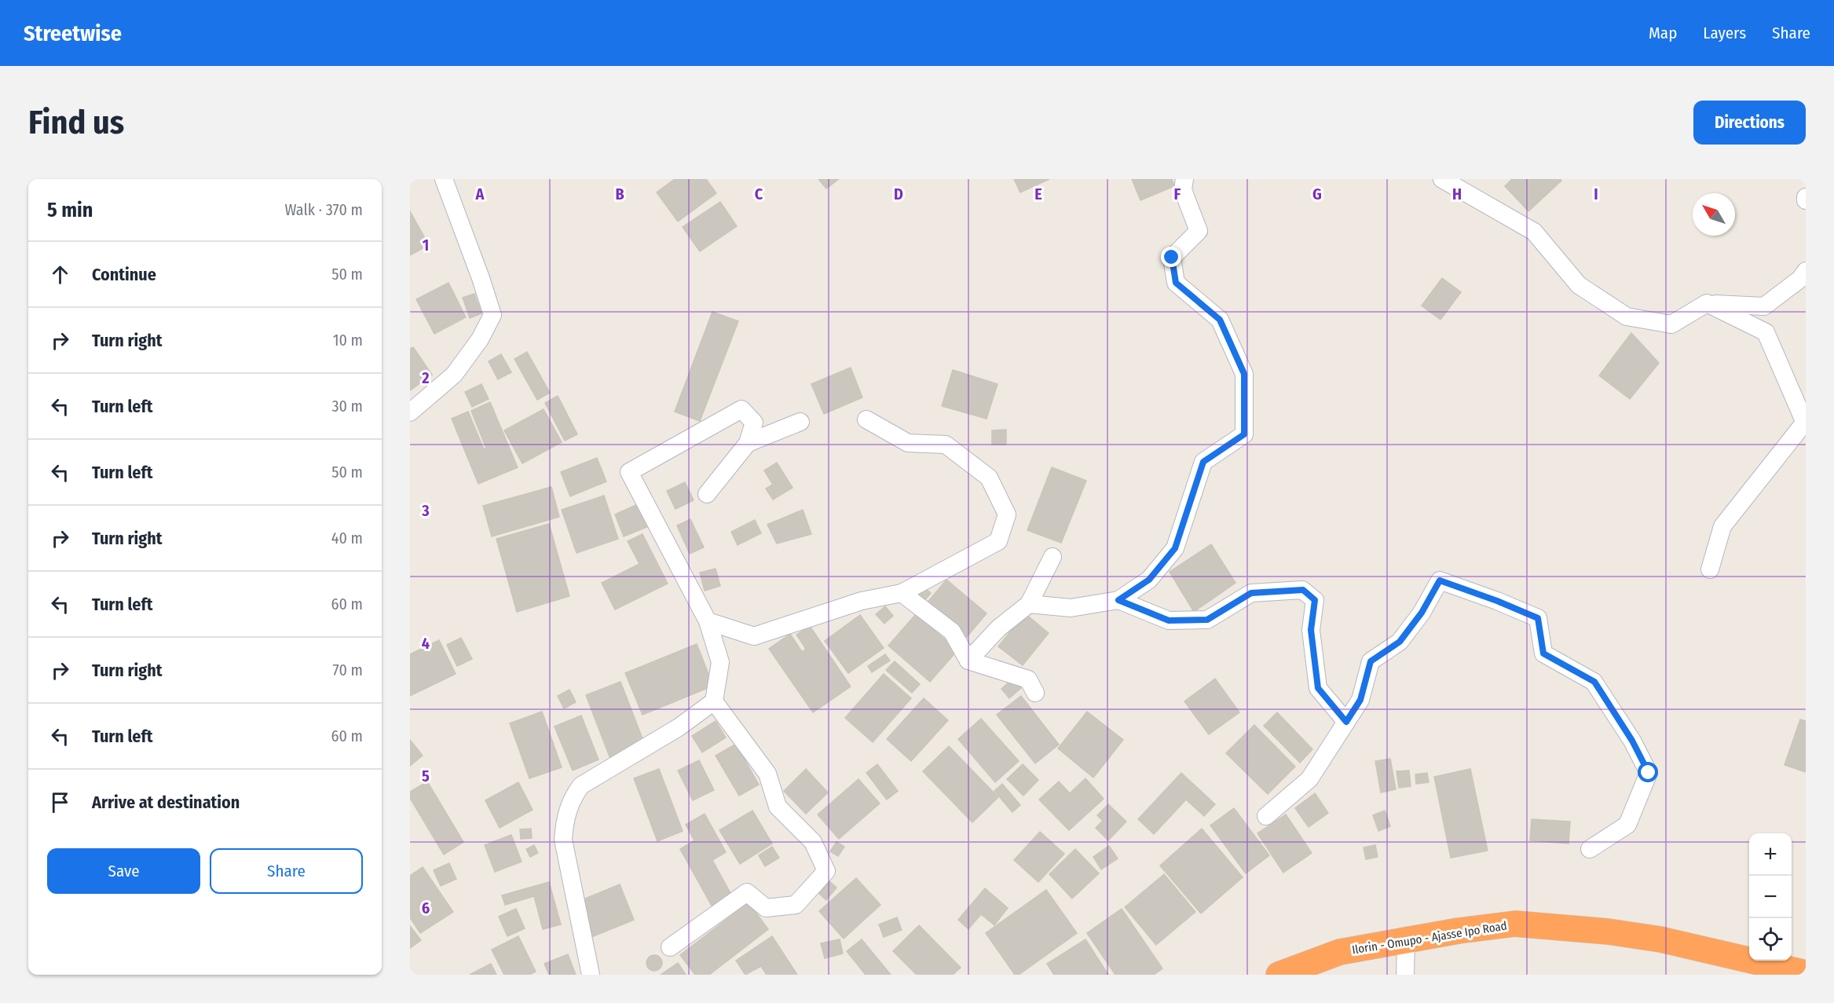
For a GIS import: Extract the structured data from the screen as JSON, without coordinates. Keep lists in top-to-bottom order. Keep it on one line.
{"streets":{"highway":["Ilorin - Omupo - Ajasse Ipo Road"]},"north":"top left","page":{"header":"Streetwise","nav":["Map","Layers","Share"],"buttons":["Directions",["Save","Share"]],"title":"Find us","heading":["5 min","Walk · 370 m"],"list":[["Continue","50 m"],["Turn right","10 m"],["Turn left","30 m"],["Turn left","50 m"],["Turn right","40 m"],["Turn left","60 m"],["Turn right","70 m"],["Turn left","60 m"],"Arrive at destination"],"map_buttons":["+","−"]},"grid":{"columns":["A","B","C","D","E","F","G","H","I"],"rows":["1","2","3","4","5","6"]}}
